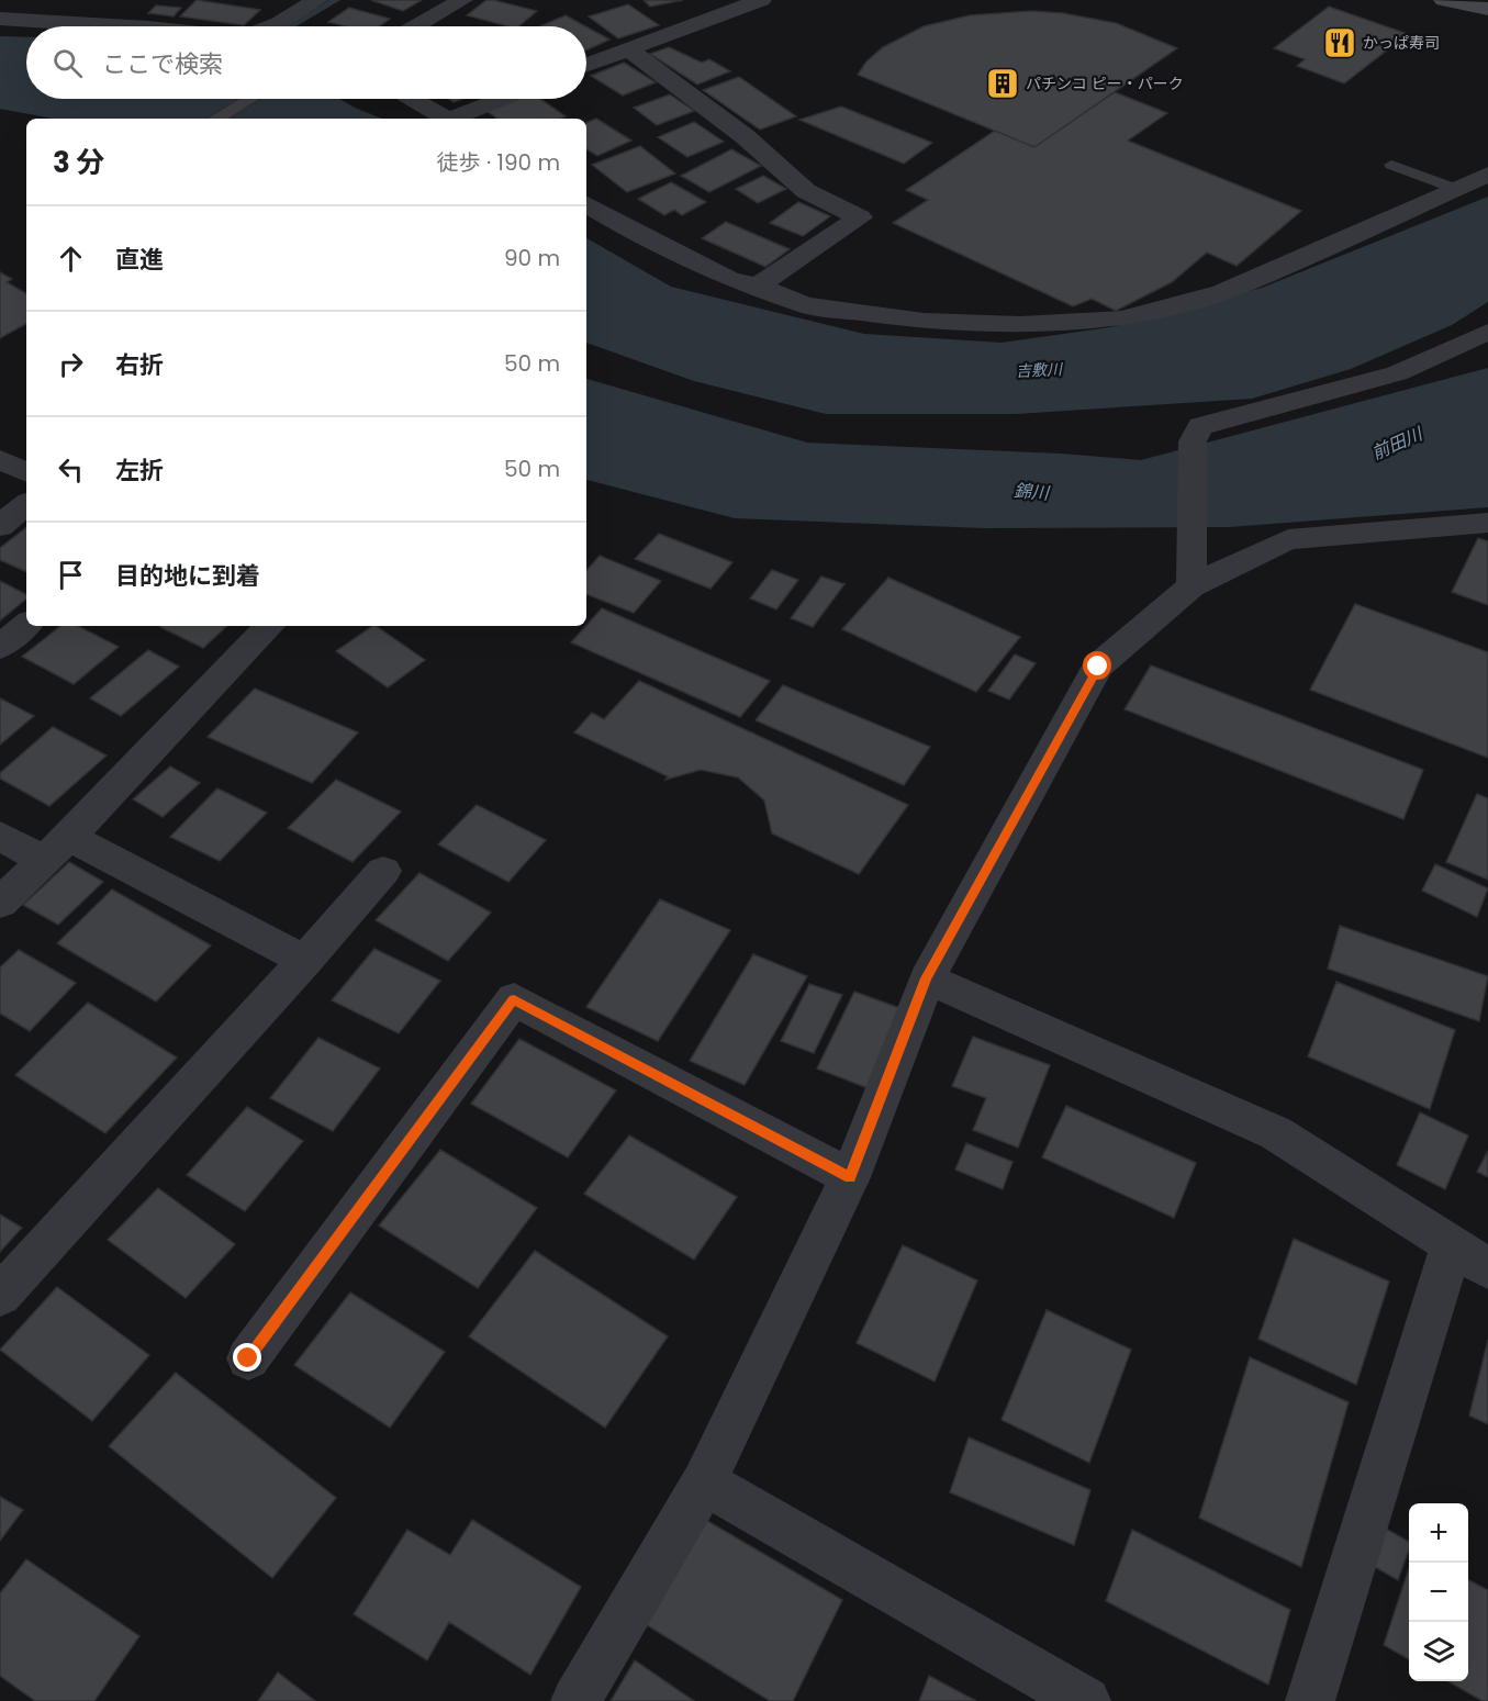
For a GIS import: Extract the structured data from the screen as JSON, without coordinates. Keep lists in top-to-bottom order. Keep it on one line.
{"water":["吉敷川","前田川","錦川"],"places":{"restaurant":["かっぱ寿司"],"building":["パチンコ ピー・パーク"]},"page":{"search":"ここで検索","heading":["3 分","徒歩 · 190 m"],"list":[["直進","90 m"],["右折","50 m"],["左折","50 m"],"目的地に到着"],"map_buttons":["+","−"]}}
